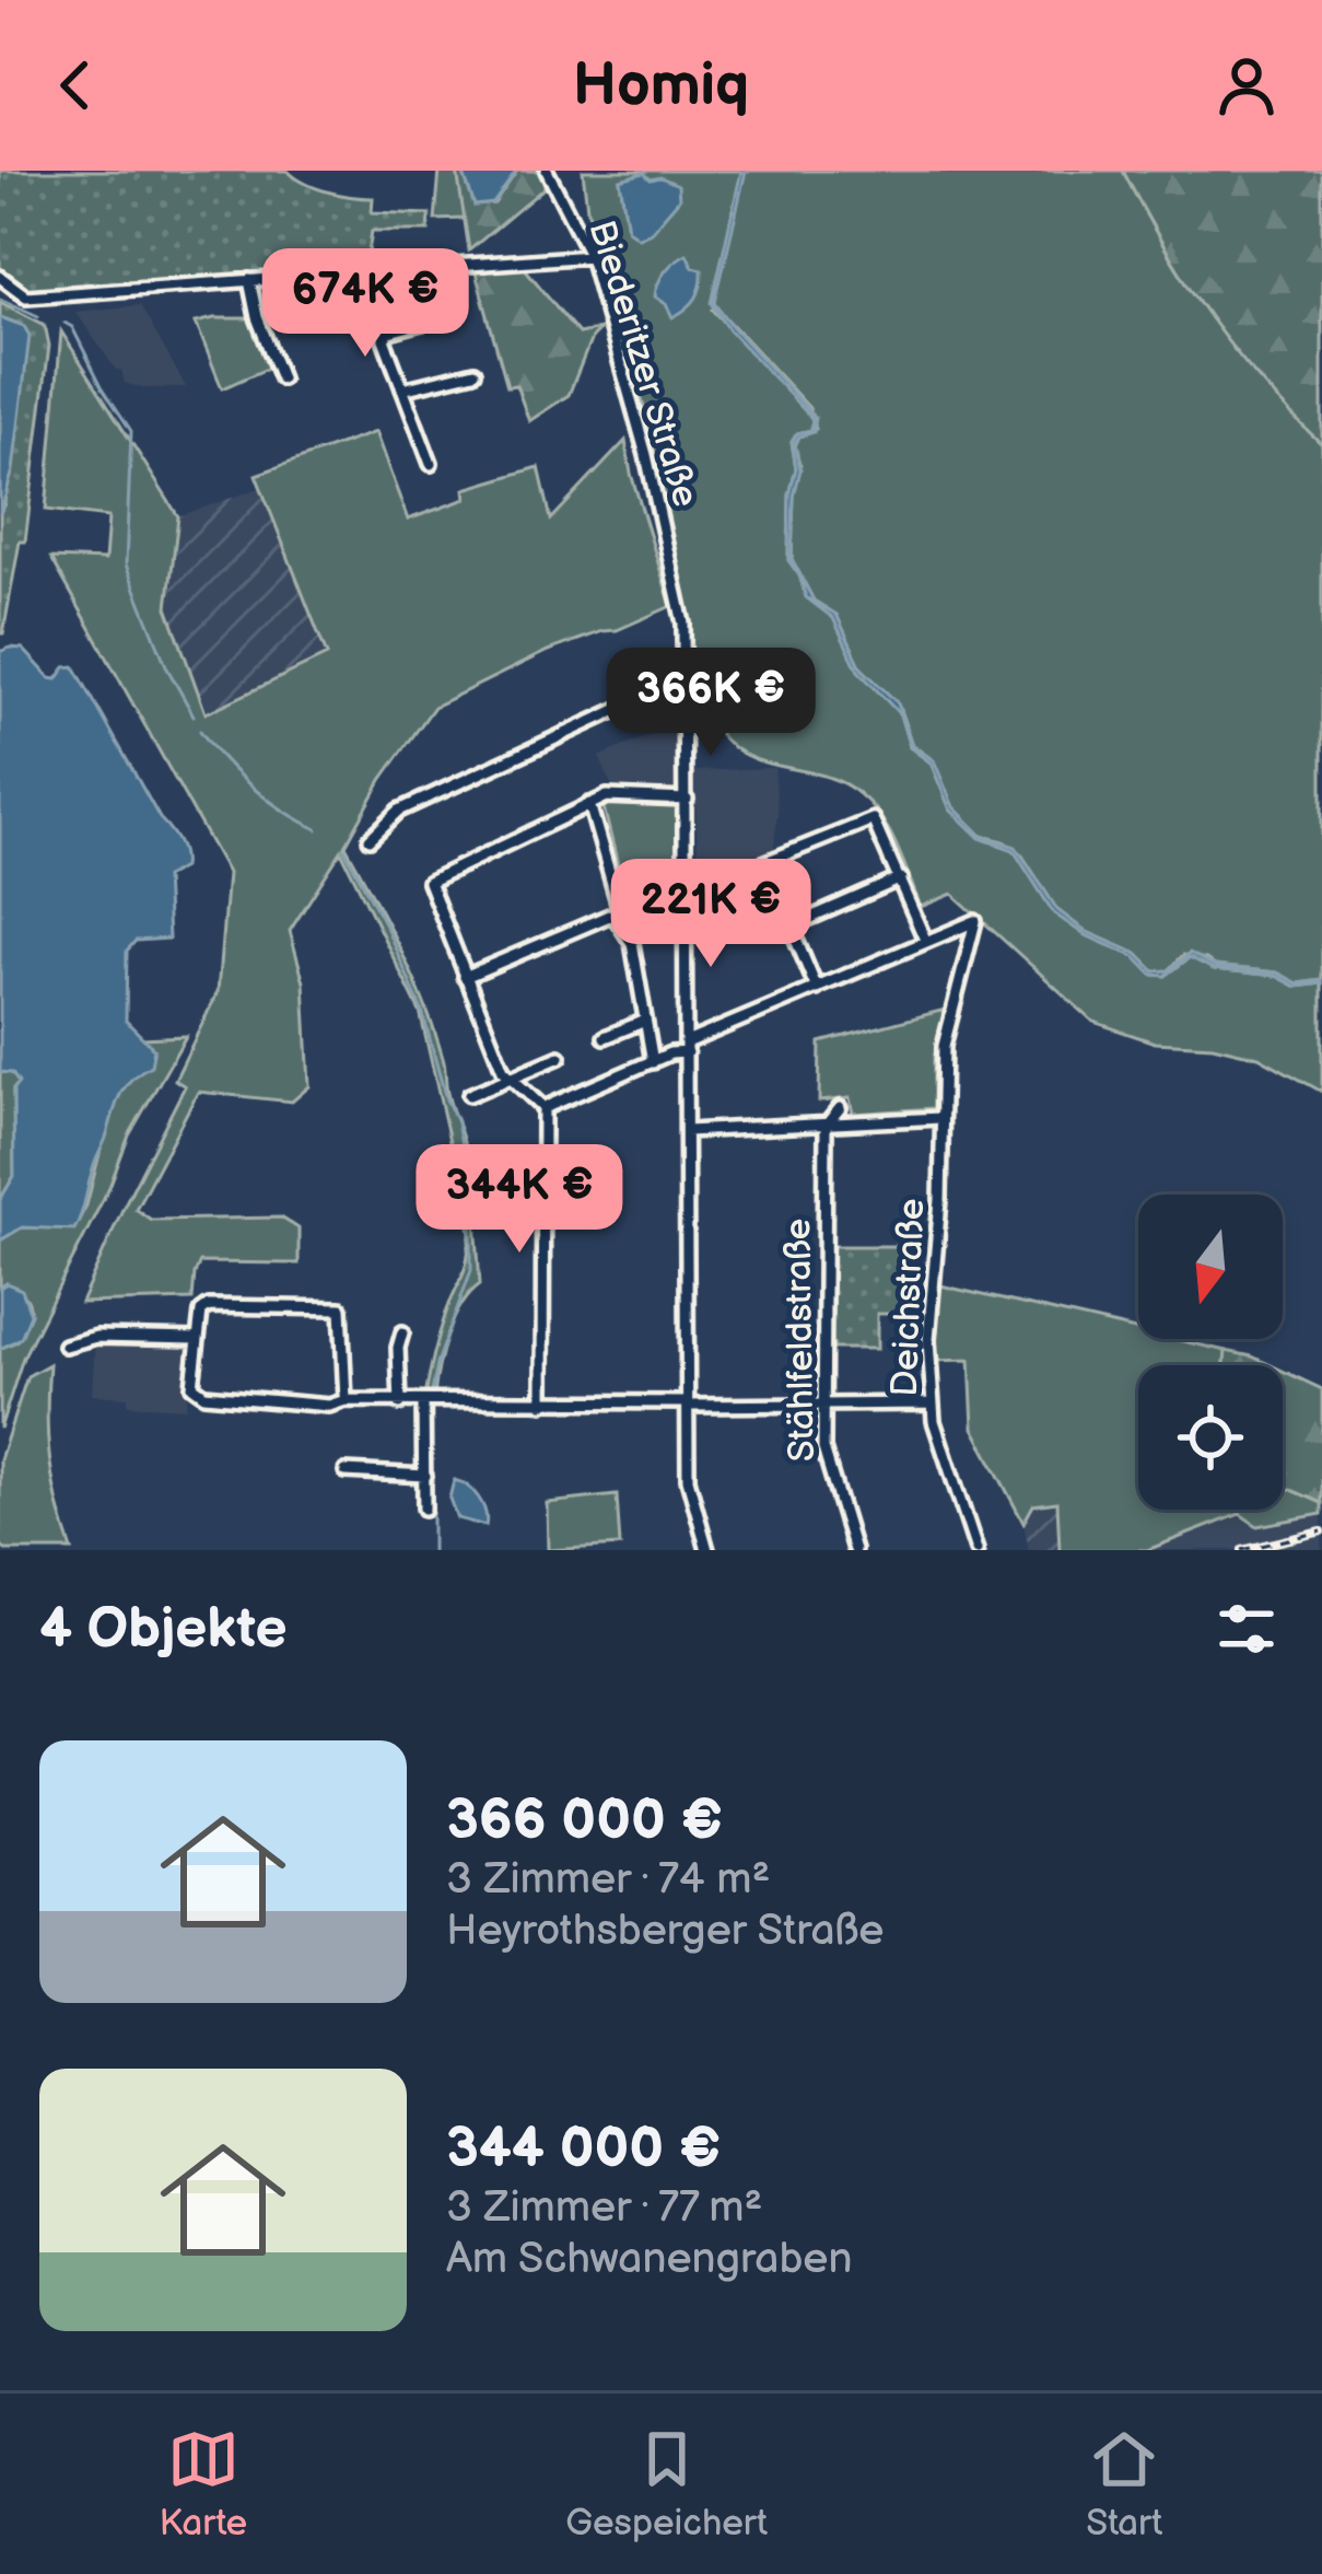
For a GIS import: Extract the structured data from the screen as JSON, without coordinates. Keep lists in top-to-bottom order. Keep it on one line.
{"streets":{"street":["Biederitzer Straße","Deichstraße","Stählfeldstraße"]},"north":"bottom","page":{"header":"Homiq","price":["674K €","366K €","221K €","344K €"],"heading":"4 Objekte","list":[{"name":"366 000 €","note":"3 Zimmer · 74 m² · Heyrothsberger Straße"},{"name":"344 000 €","note":"3 Zimmer · 77 m² · Am Schwanengraben"}],"tabs":["Karte","Gespeichert","Start"]}}
